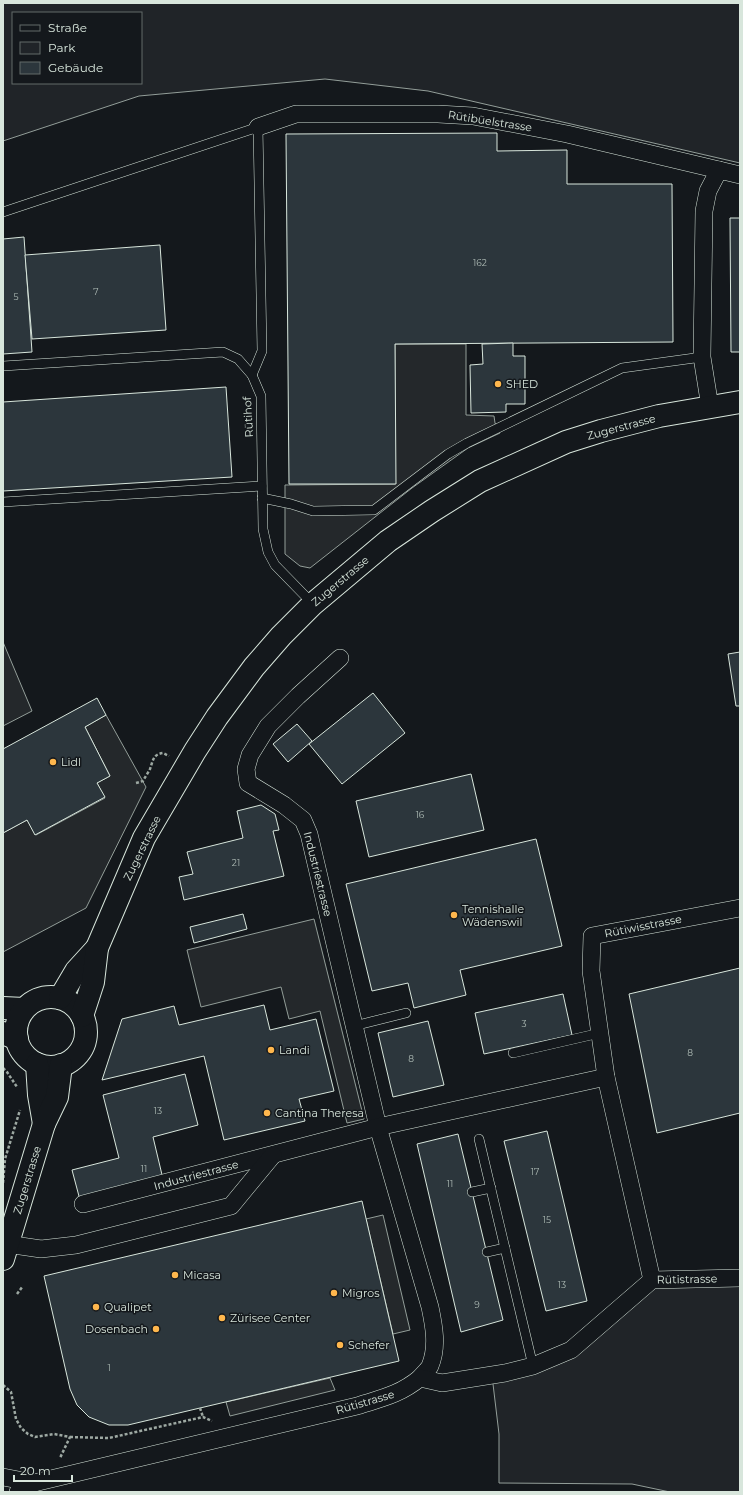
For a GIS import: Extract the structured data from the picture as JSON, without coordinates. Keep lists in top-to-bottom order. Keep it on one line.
{"streets":{"main road":["Zugerstrasse"],"street":["Rütibüelstrasse","Industriestrasse","Rütiwisstrasse","Rütistrasse"],"lane":["Rütihof"]},"crossings":[["Rütihof","Zugerstrasse"],["Industriestrasse","Rütistrasse"],["Rütiwisstrasse","Rütistrasse"]],"places":["SHED","Lidl","Tennishalle Wädenswil","Landi","Cantina Theresa","Micasa","Migros","Qualipet","Zürisee Center","Dosenbach","Schefer"],"house_numbers":["162","7","5","16","21","3","8","8","13","11","17","11","15","13","9","1"],"legend":["Straße","Park","Gebäude"],"scale_bar":"20 m"}
